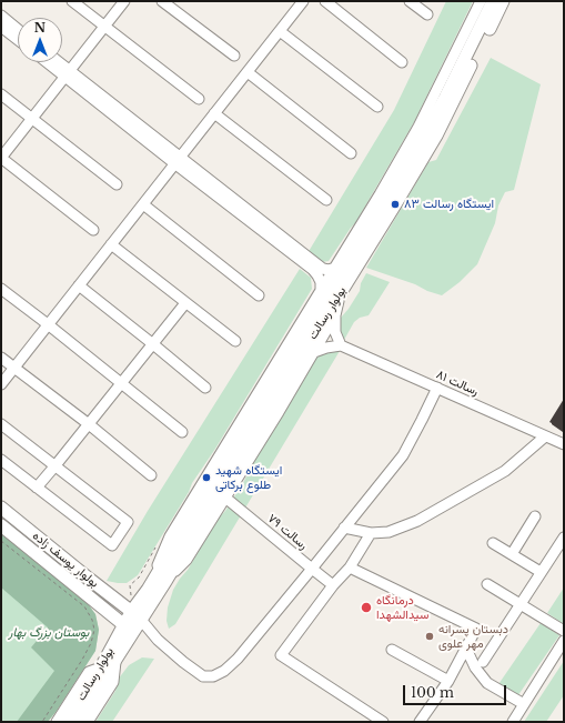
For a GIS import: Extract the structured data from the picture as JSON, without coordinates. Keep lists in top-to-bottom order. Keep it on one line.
{"streets":{"main road":["بولوار رسالت","بولوار یوسف زاده"],"street":["رسالت ۸۱","رسالت ۷۹"]},"crossings":[["بولوار رسالت","بولوار یوسف زاده"]],"parks":["بوستان بزرگ بهار"],"places":["ایستگاه رسالت ۸۳","ایستگاه شهید طلوع برکاتی","درمانگاه سیدالشهدا","دبستان پسرانه مهر علوی"],"scale_bar":"100 m","north":"top"}
